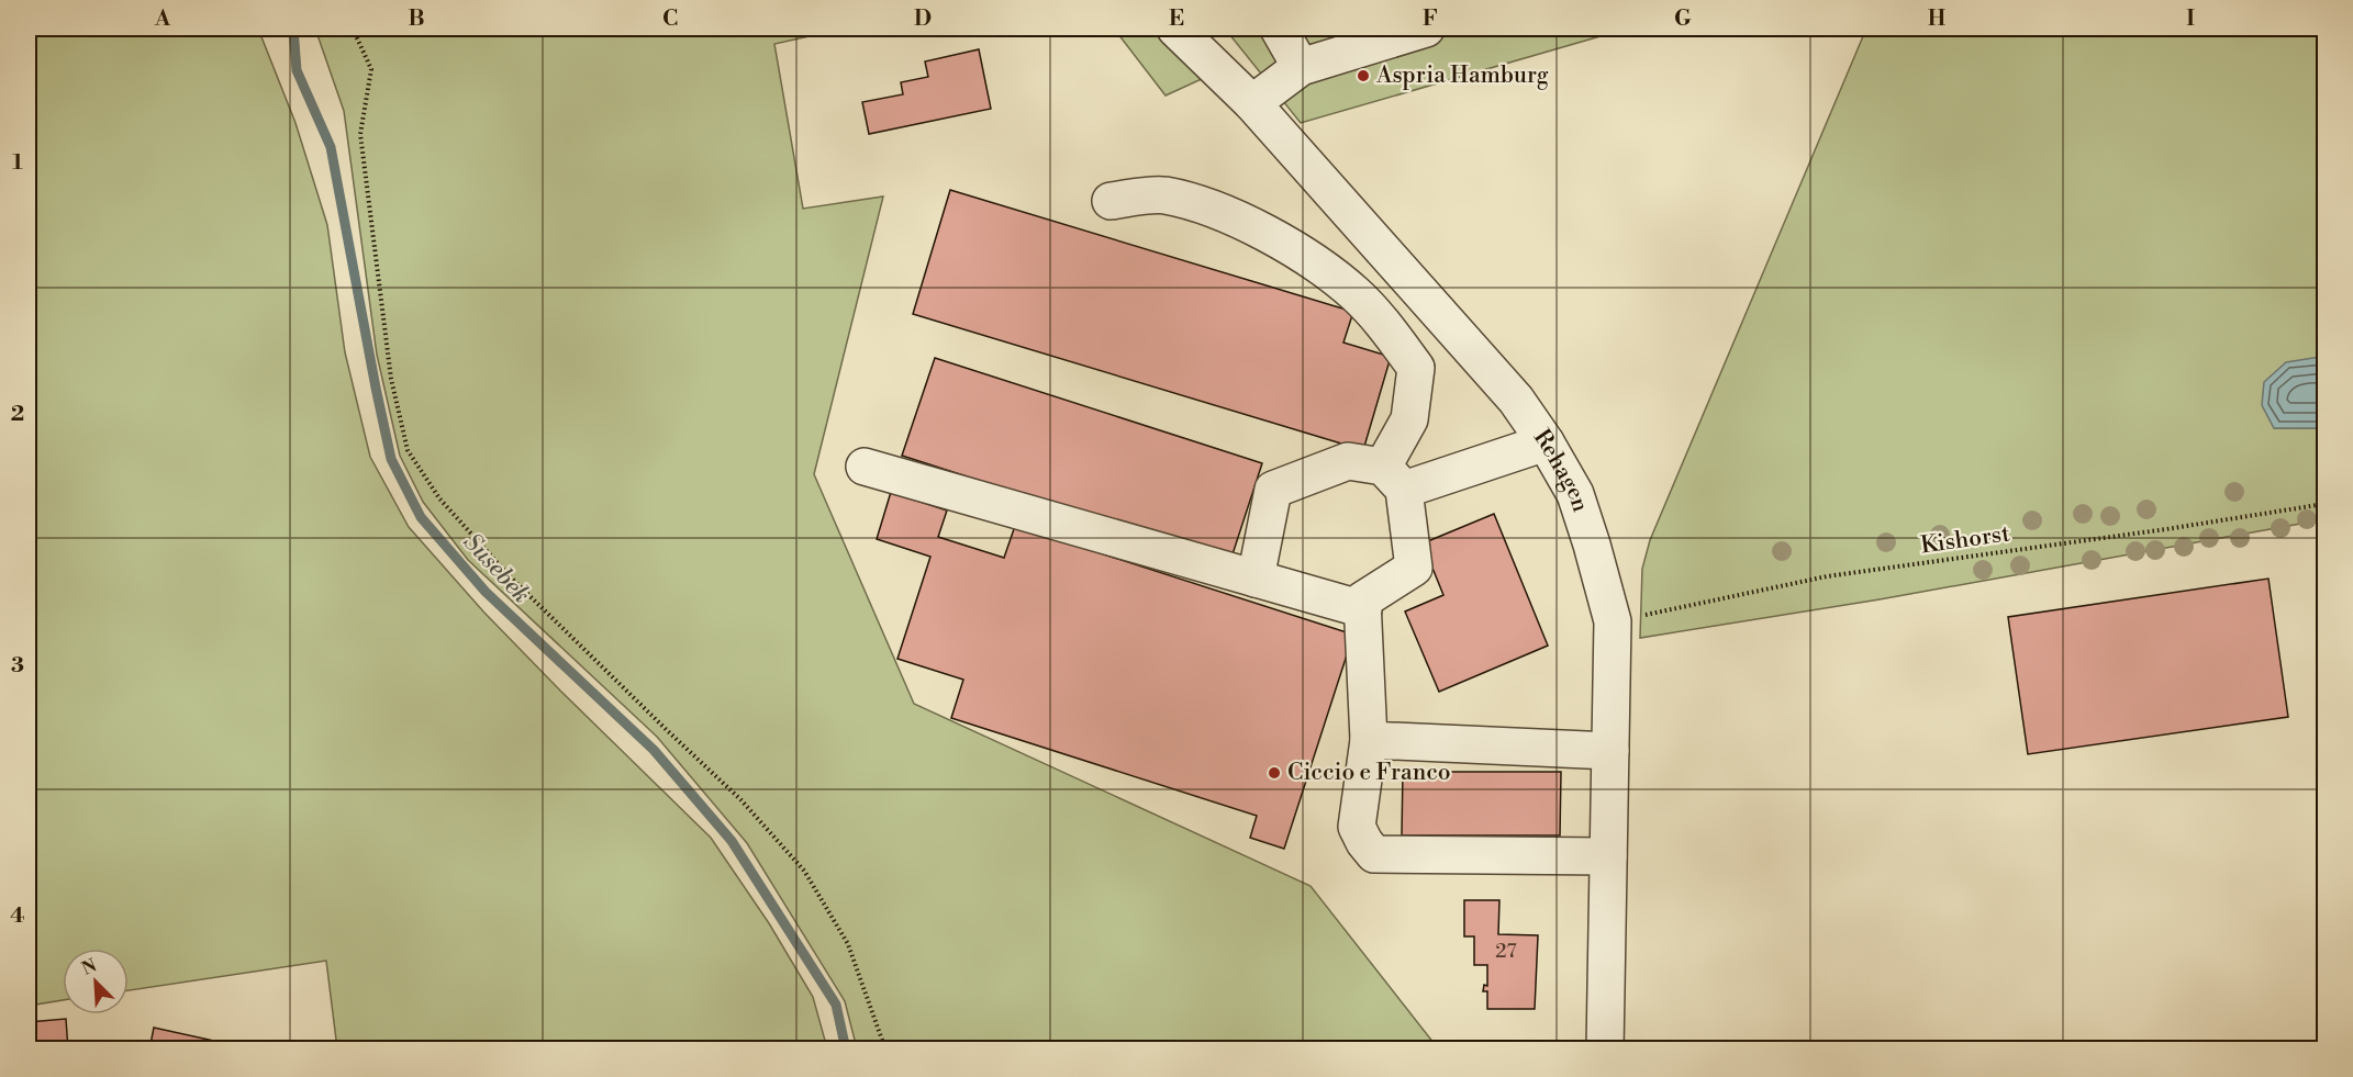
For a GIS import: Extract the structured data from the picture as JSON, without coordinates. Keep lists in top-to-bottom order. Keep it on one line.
{"streets":{"street":["Rehagen"],"path":["Kishorst"]},"crossings":[["Rehagen","Kishorst"]],"water":["Susebek"],"places":["Aspria Hamburg","Ciccio e Franco"],"house_numbers":["27"],"north":"top left","grid":{"columns":["A","B","C","D","E","F","G","H","I"],"rows":["1","2","3","4"]}}
